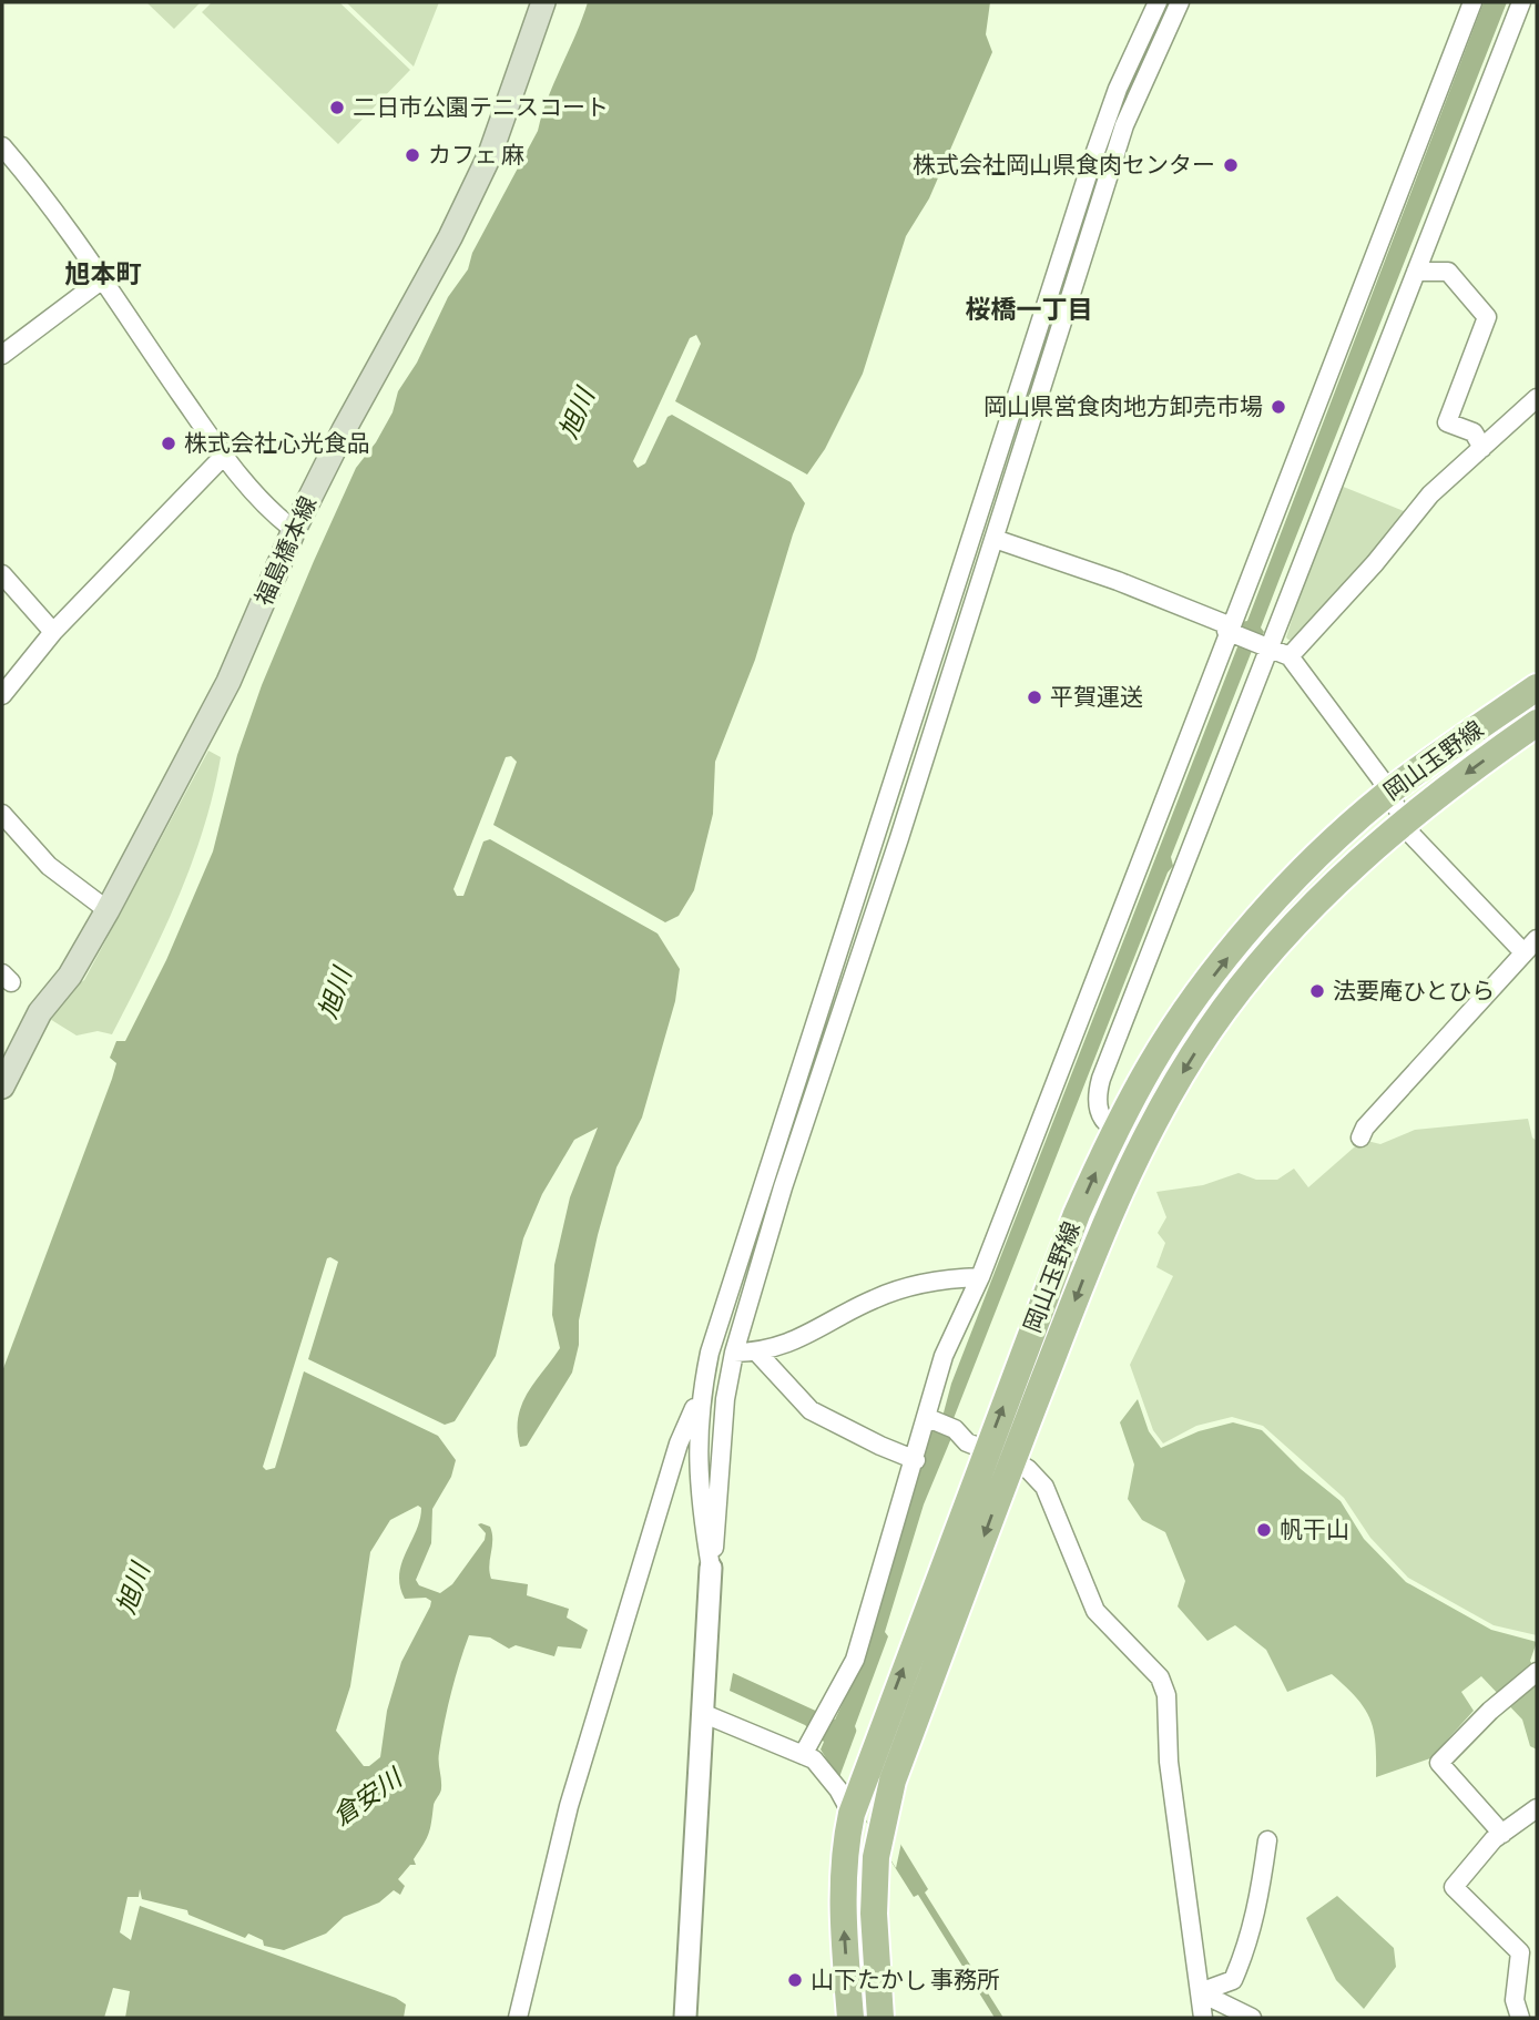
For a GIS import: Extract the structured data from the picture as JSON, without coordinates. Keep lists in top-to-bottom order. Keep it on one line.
{"streets":{"main road":["福島橋本線","岡山玉野線"]},"districts":["旭本町","桜橋一丁目"],"water":["旭川","倉安川"],"places":["二日市公園テニスコート","カフェ 麻","株式会社岡山県食肉センター","岡山県営食肉地方卸売市場","株式会社心光食品","平賀運送","法要庵ひとひら","帆干山","山下たかし 事務所"]}
